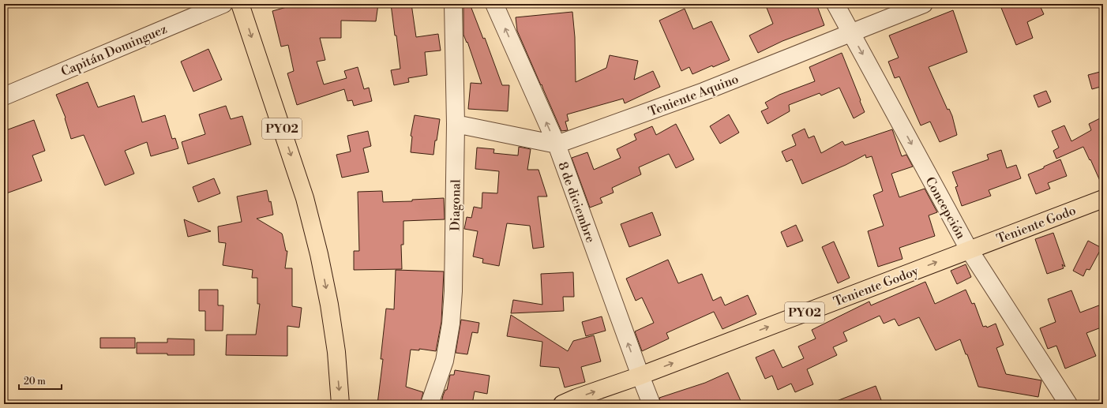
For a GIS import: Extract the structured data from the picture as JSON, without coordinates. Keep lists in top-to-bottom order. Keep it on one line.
{"streets":{"main road":["PY02","Teniente Godo","Teniente Godoy"],"street":["Capitán Dominguez","Teniente Aquino","8 de diciembre","Diagonal","Concepción"]},"crossings":[["Teniente Aquino","8 de diciembre"],["Teniente Aquino","Concepción"],["PY02","8 de diciembre"],["PY02","Teniente Godoy"],["8 de diciembre","Teniente Godoy"],["Concepción","Teniente Godo"],["Concepción","Teniente Godoy"],["Teniente Godo","Teniente Godoy"]],"one_way":["8 de diciembre","Concepción","Teniente Godoy"],"scale_bar":"20 m"}
